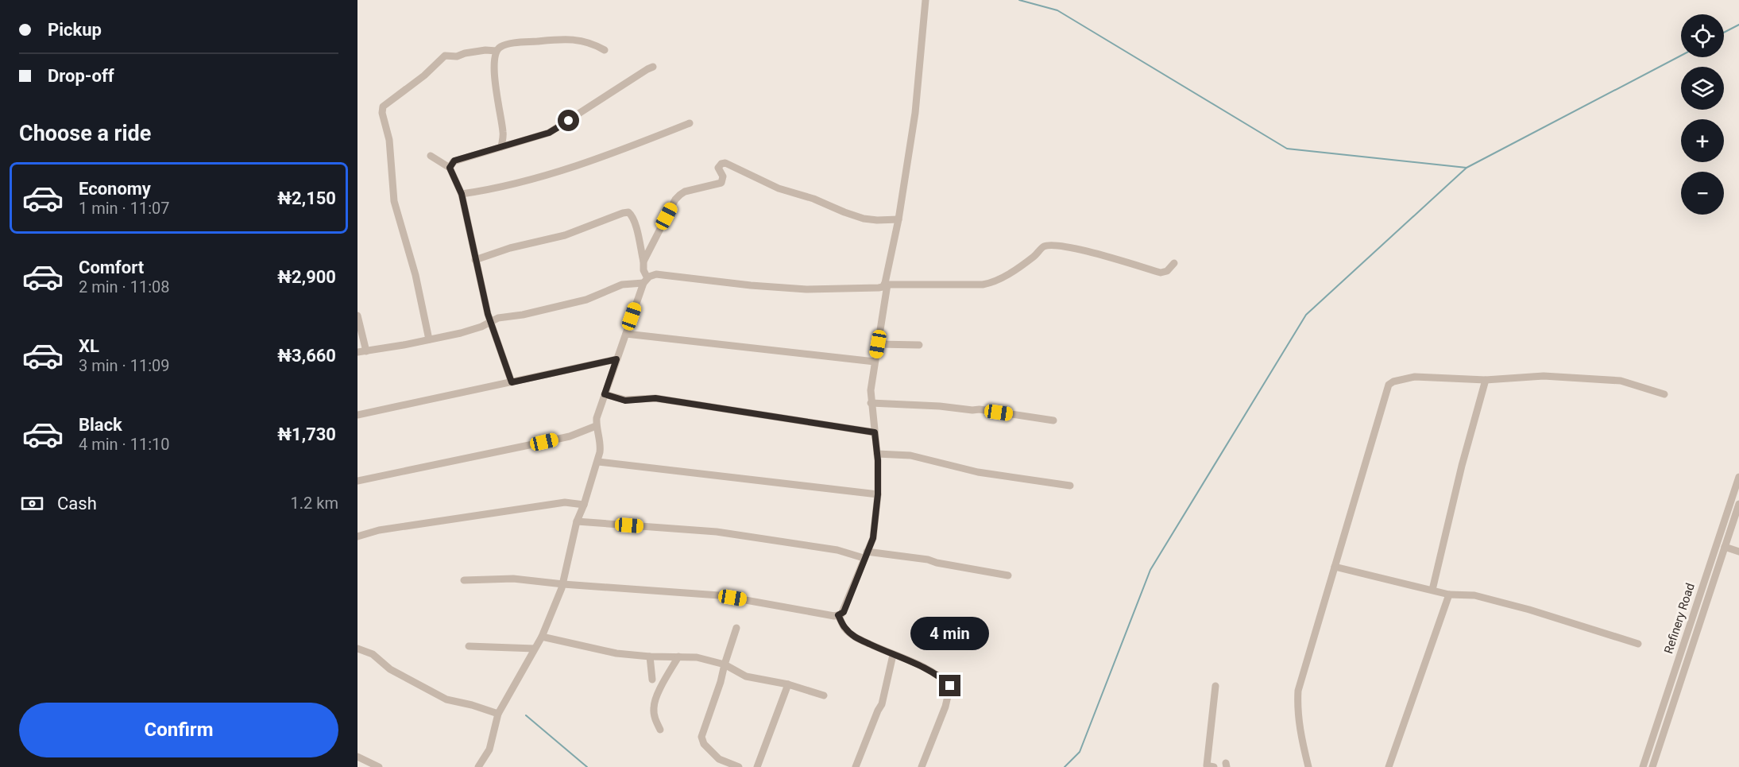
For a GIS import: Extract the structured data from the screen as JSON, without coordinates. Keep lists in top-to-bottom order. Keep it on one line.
{"streets":{"street":["Refinery Road"]},"page":{"banner":["Pickup","Drop-off"],"map_buttons":["+","−"],"heading":"Choose a ride","list":[{"name":"Economy","note":"1 min · 11:07","value":"₦2,150"},{"name":"Comfort","note":"2 min · 11:08","value":"₦2,900"},{"name":"XL","note":"3 min · 11:09","value":"₦3,660"},{"name":"Black","note":"4 min · 11:10","value":"₦1,730"}],"pay":["Cash","1.2 km"],"bubble":"4 min","buttons":"Confirm"}}
